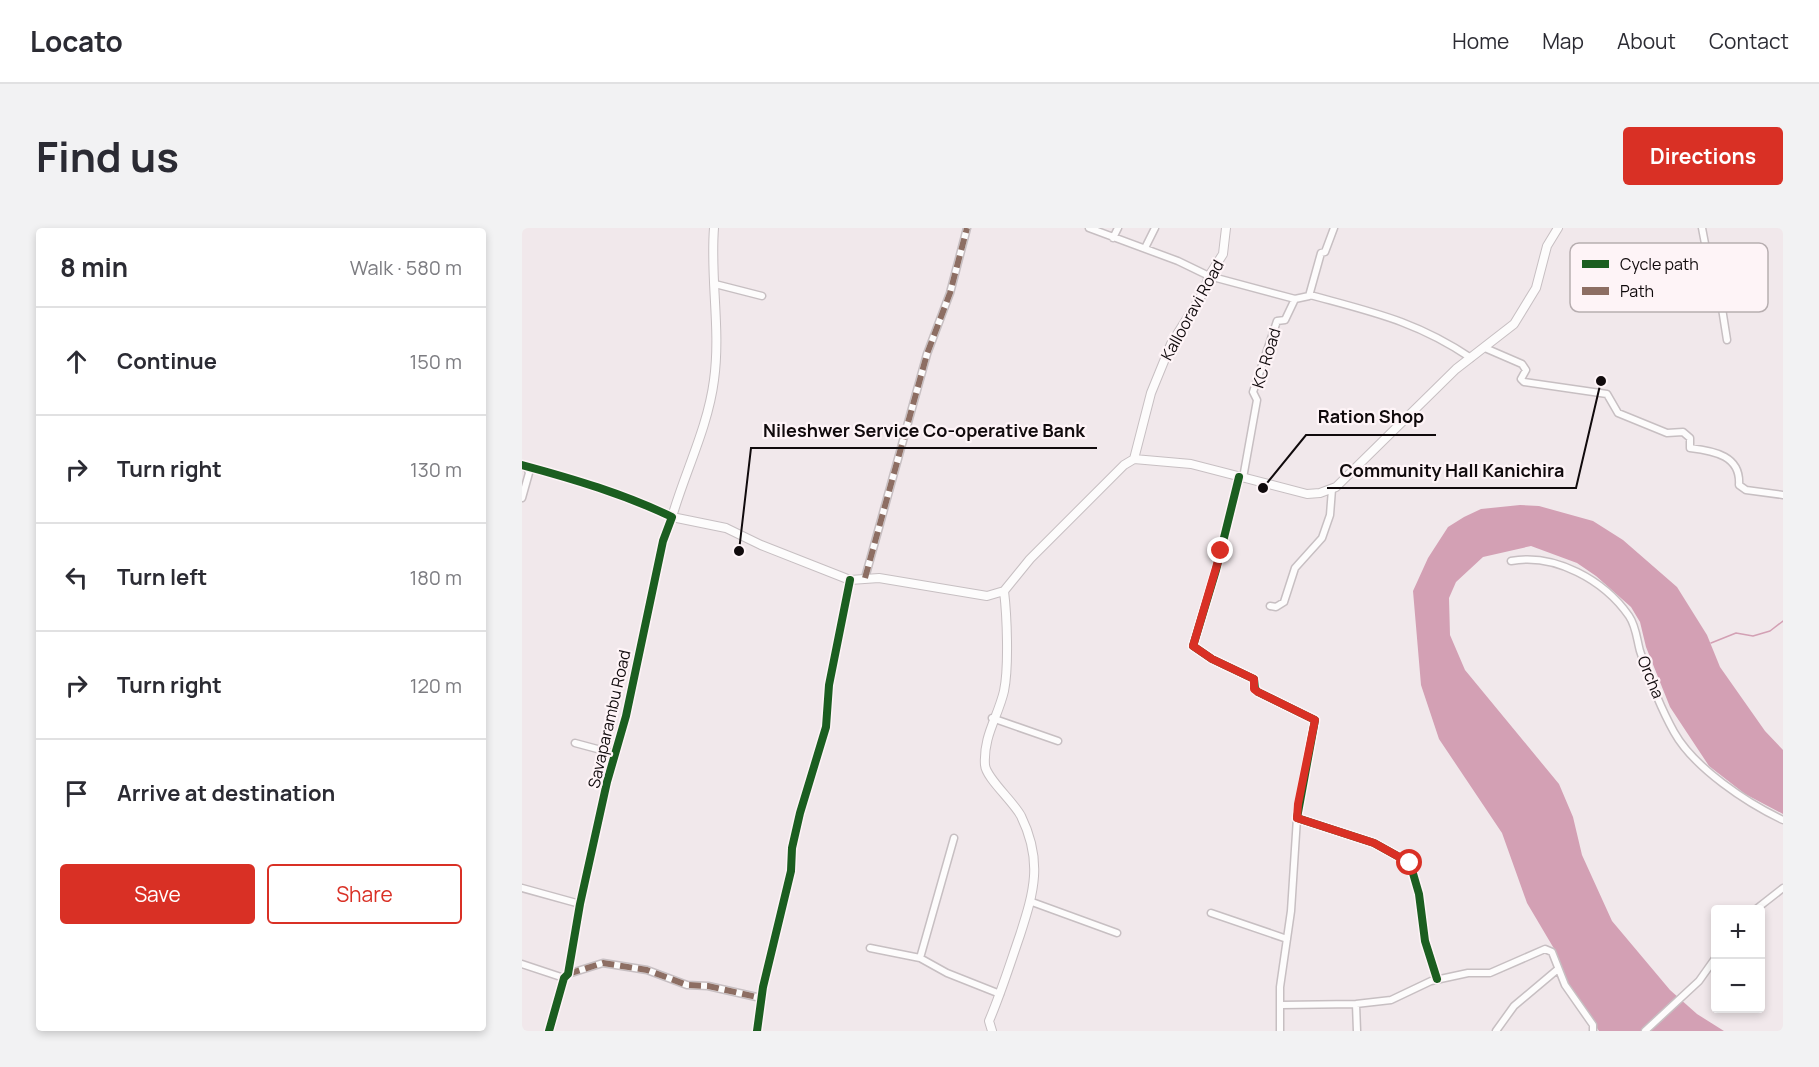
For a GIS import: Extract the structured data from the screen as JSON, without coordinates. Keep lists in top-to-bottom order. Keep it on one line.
{"streets":{"main road":["Kallooravi Road"],"street":["KC Road","Orcha","Savaparambu Road"]},"places":["Community Hall Kanichira","Ration Shop","Nileshwer Service Co-operative Bank"],"legend":["Cycle path","Path"],"page":{"header":"Locato","nav":["Home","Map","About","Contact"],"title":"Find us","buttons":["Directions",["Save","Share"]],"heading":["8 min","Walk · 580 m"],"list":[["Continue","150 m"],["Turn right","130 m"],["Turn left","180 m"],["Turn right","120 m"],"Arrive at destination"],"map_buttons":["+","−"]}}
